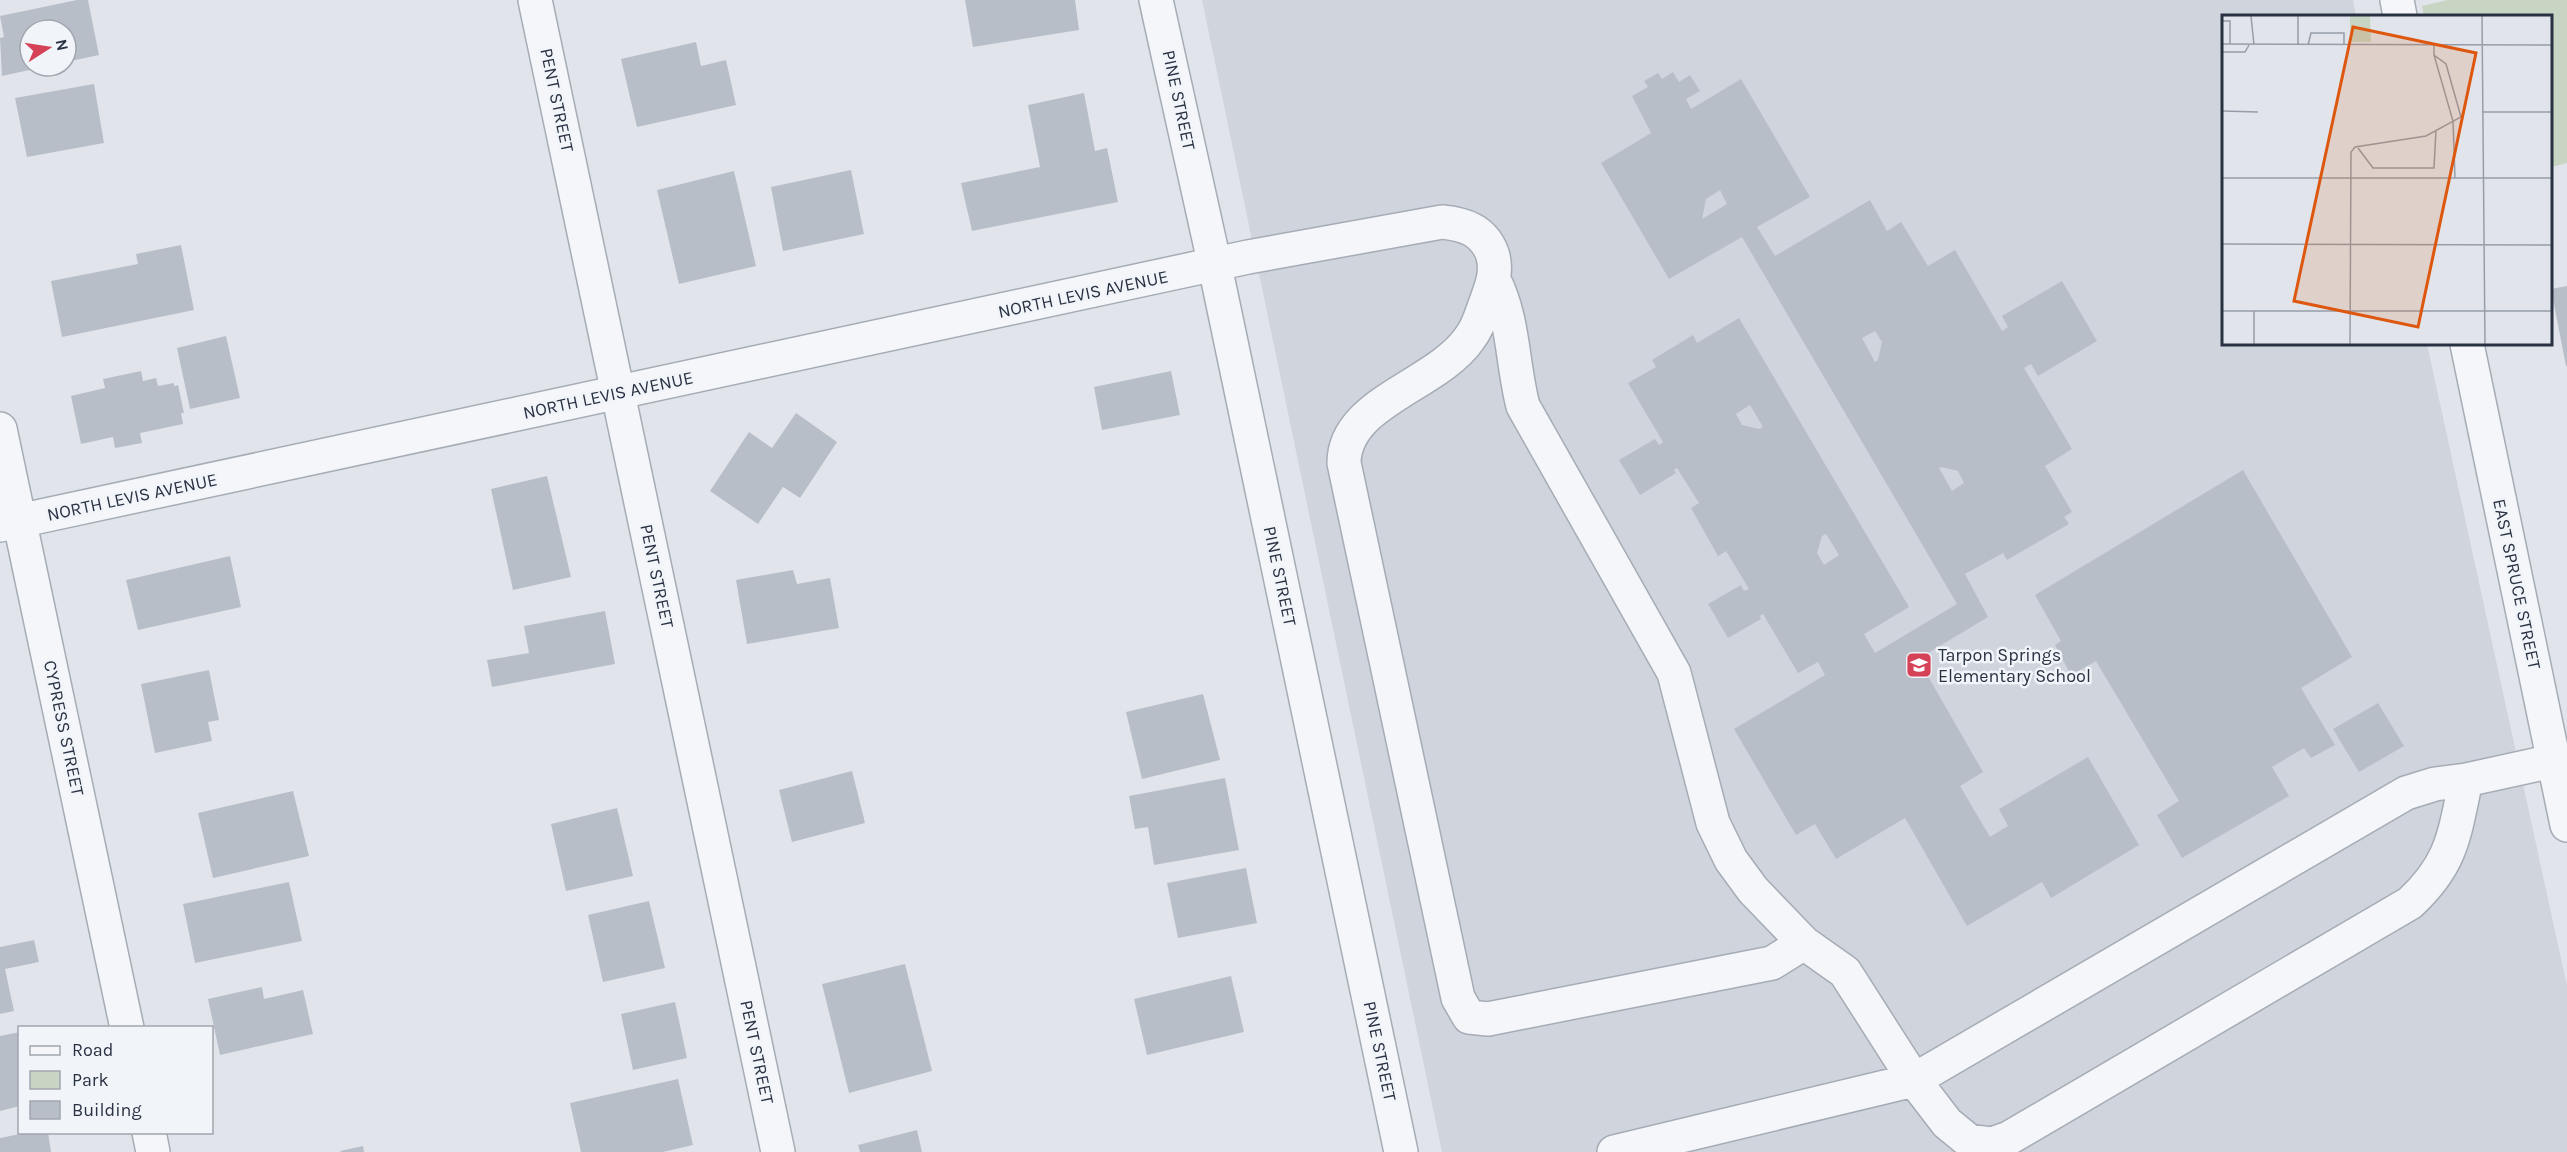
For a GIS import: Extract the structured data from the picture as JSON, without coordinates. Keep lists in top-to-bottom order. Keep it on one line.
{"streets":{"street":["PENT STREET","PINE STREET","NORTH LEVIS AVENUE","EAST SPRUCE STREET","CYPRESS STREET"]},"crossings":[["PENT STREET","NORTH LEVIS AVENUE"],["PINE STREET","NORTH LEVIS AVENUE"],["NORTH LEVIS AVENUE","CYPRESS STREET"]],"places":{"school or university":["Tarpon Springs Elementary School"]},"legend":["Road","Park","Building"],"north":"right"}
